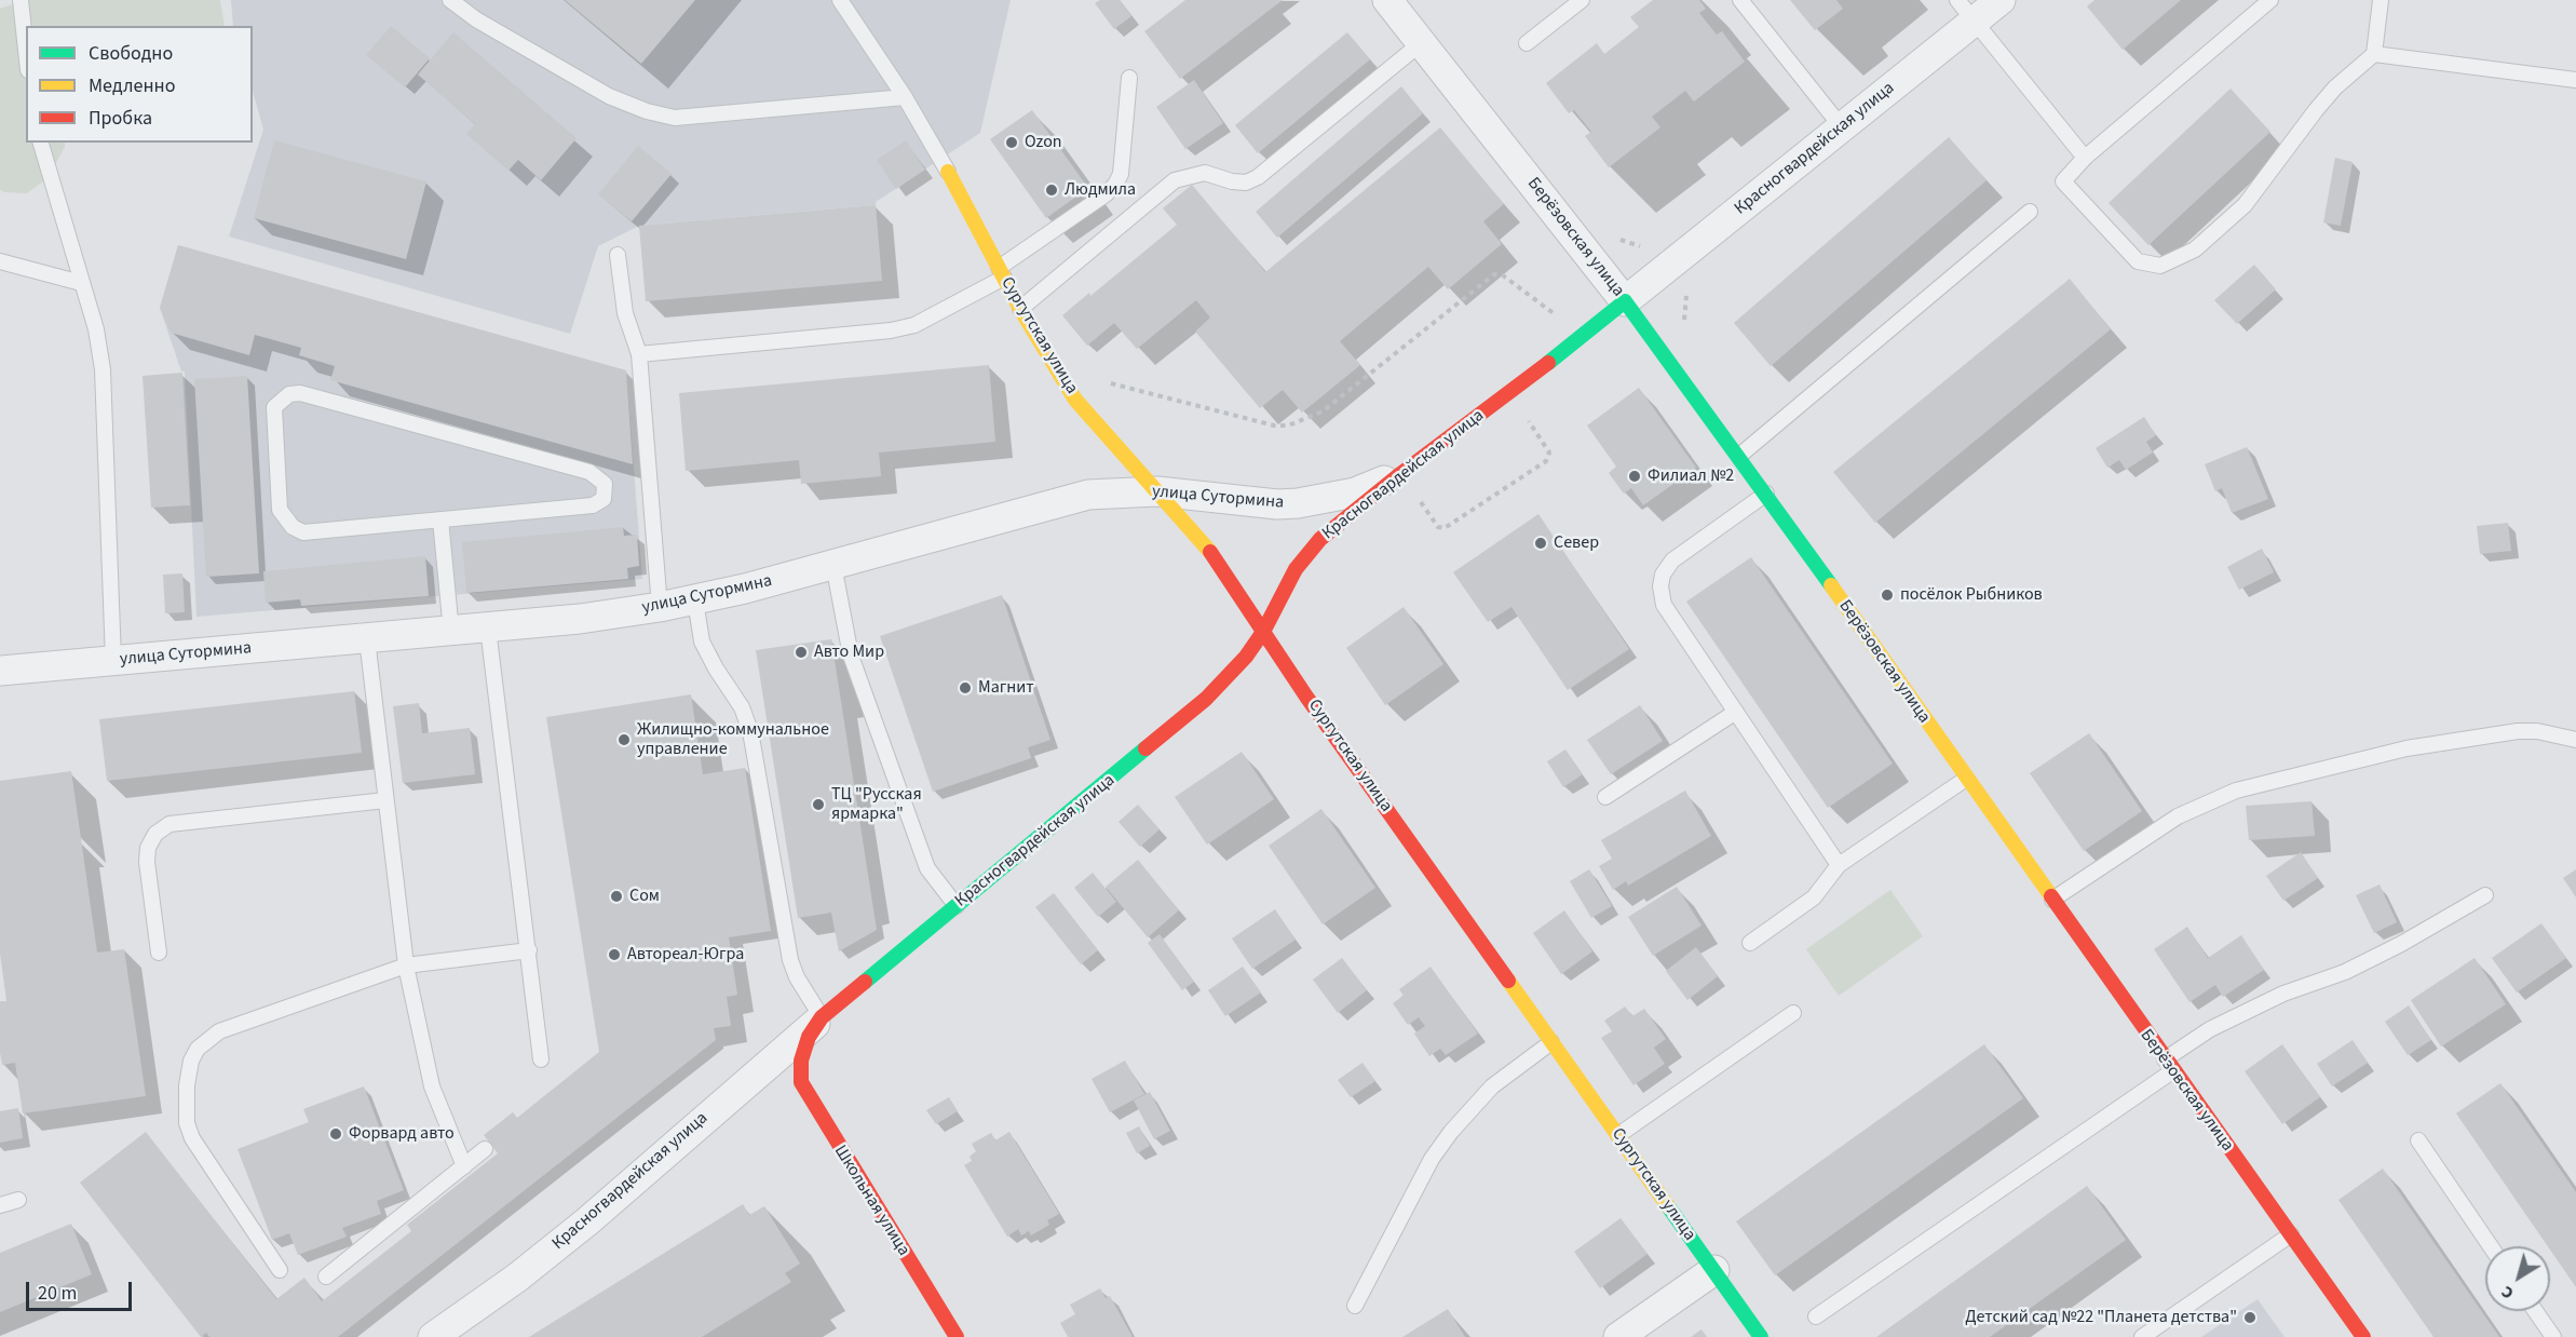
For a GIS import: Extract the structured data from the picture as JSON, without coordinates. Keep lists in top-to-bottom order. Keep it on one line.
{"streets":{"street":["Красногвардейская улица","Берёзовская улица","Сургутская улица","улица Сутормина","Школьная улица"]},"crossings":[["Красногвардейская улица","Берёзовская улица"],["Красногвардейская улица","Сургутская улица"],["Красногвардейская улица","улица Сутормина"],["Красногвардейская улица","Школьная улица"],["Сургутская улица","улица Сутормина"]],"places":["Ozon","Людмила","Филиал №2","Север","посёлок Рыбников","Авто Мир","Магнит","Жилищно-коммунальное управление","ТЦ \"Русская ярмарка\"","Сом","Автореал-Югра","Форвард авто","Детский сад №22 \"Планета детства\""],"legend":["Свободно","Медленно","Пробка"],"scale_bar":"20 m","north":"bottom left"}
